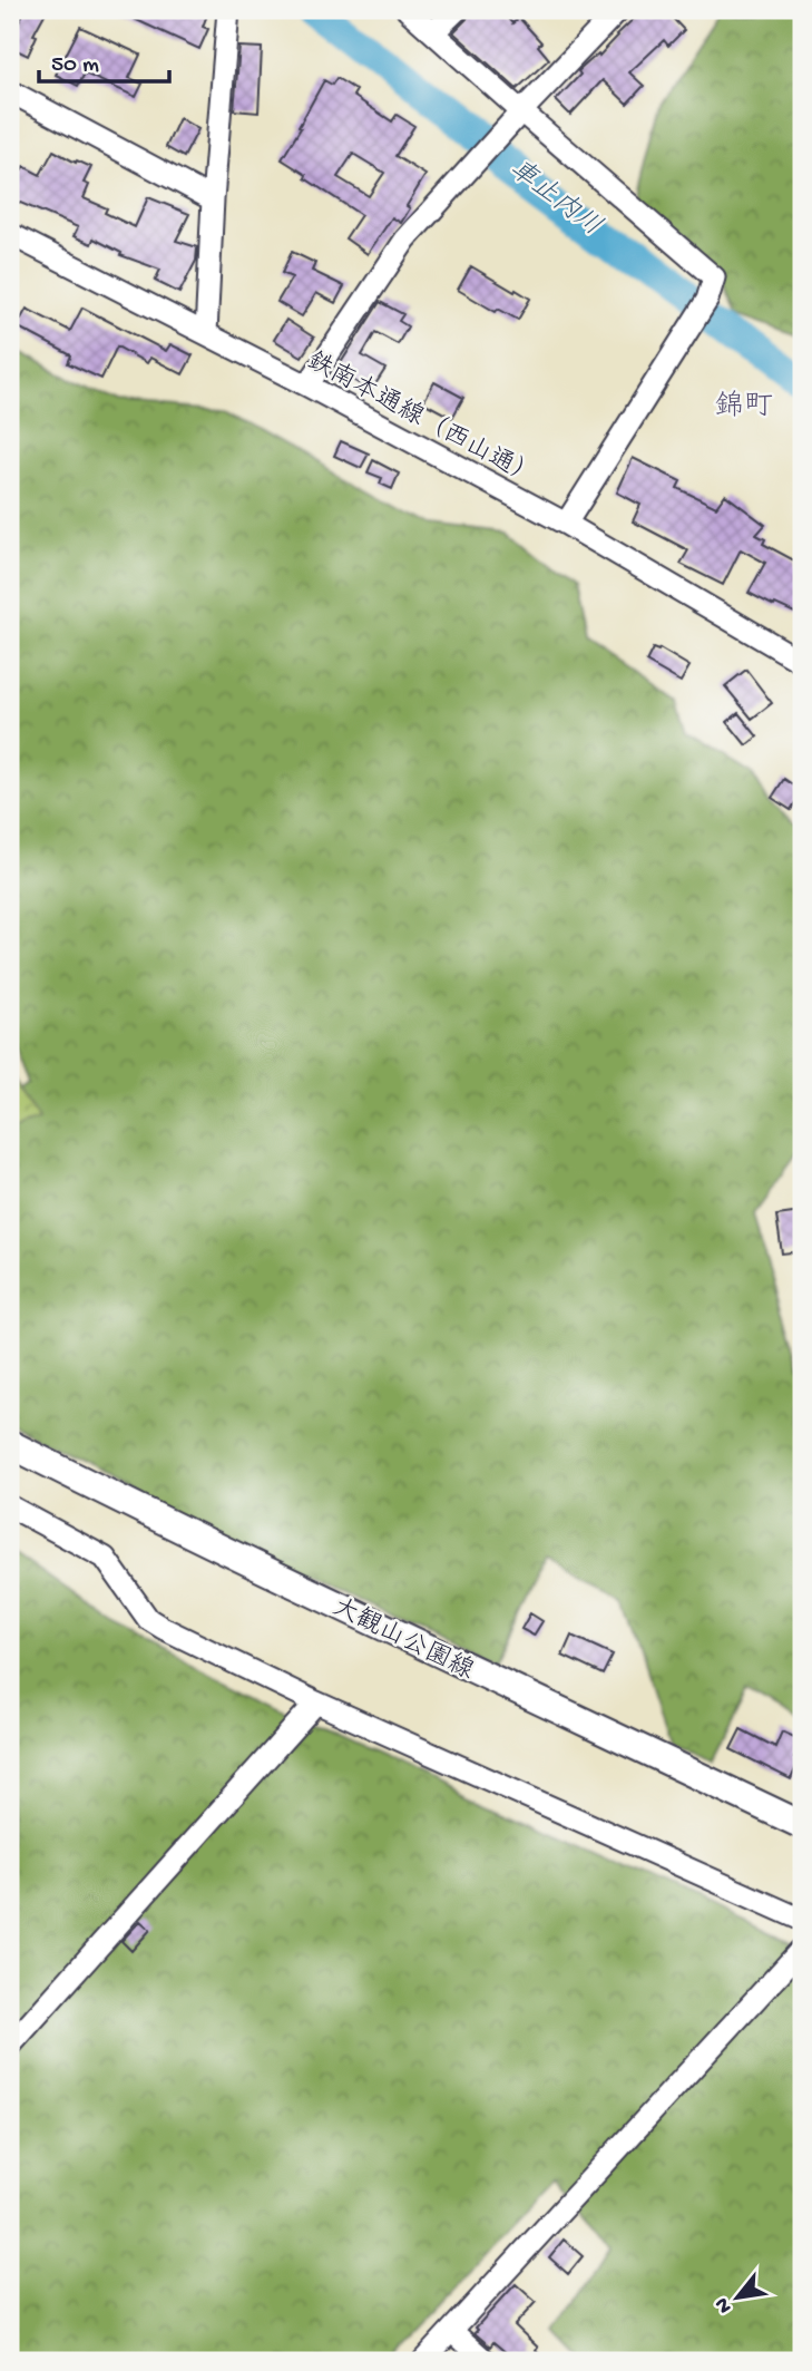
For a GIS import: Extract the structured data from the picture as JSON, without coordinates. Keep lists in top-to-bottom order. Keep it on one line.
{"streets":{"main road":["大観山公園線"],"street":["鉄南本通線（西山通）"]},"districts":["錦町"],"water":["車止内川"],"scale_bar":"50 m","north":"bottom left"}
